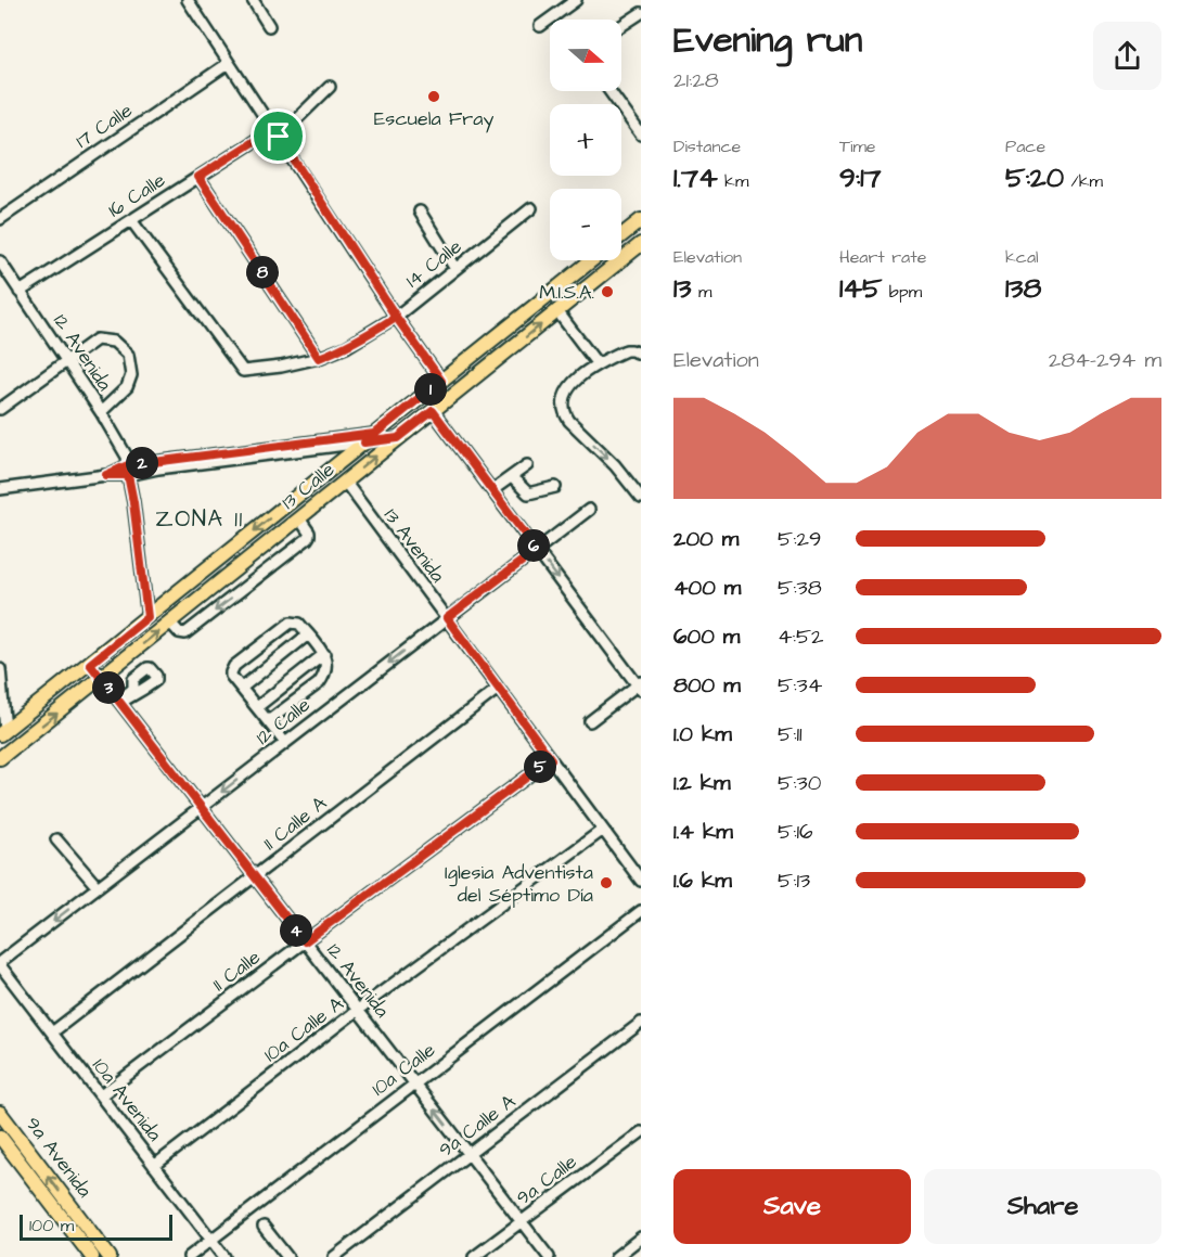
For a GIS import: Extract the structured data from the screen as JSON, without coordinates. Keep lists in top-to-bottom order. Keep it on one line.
{"streets":{"main road":["13 Calle","9a Avenida"],"street":["17 Calle","16 Calle","14 Calle","12 Avenida","13 Avenida","12 Calle","11 Calle A","11 Calle","10a Calle A","10a Calle","10a Avenida","9a Calle A","9a Calle"]},"crossings":[["16 Calle","14 Calle"],["16 Calle","12 Avenida"],["12 Avenida","13 Calle"],["12 Avenida","12 Calle"],["12 Avenida","11 Calle A"],["12 Avenida","11 Calle"],["12 Avenida","10a Calle A"],["12 Avenida","10a Calle"],["12 Avenida","9a Calle A"],["12 Avenida","9a Calle"],["13 Calle","13 Avenida"],["13 Avenida","12 Calle"],["13 Avenida","11 Calle A"],["13 Avenida","11 Calle"],["13 Avenida","10a Calle A"],["12 Calle","10a Avenida"],["11 Calle A","10a Avenida"],["11 Calle","10a Avenida"],["10a Calle A","10a Avenida"],["10a Calle","10a Avenida"]],"districts":["ZONA 11"],"places":["Escuela Fray","M.I.S.A.","Iglesia Adventista del Séptimo Día"],"scale_bar":"100 m","north":"right","page":{"heading":["Evening run","21:28"],"map_buttons":["+","−"],"stats":[["Distance","1.74 km"],["Time","9:17"],["Pace","5:20 /km"],["Elevation","13 m"],["Heart rate","145 bpm"],["kcal","138"]],"pins":["8","1","2","6","3","5","4"],"chart":["Elevation","284–294 m"],"list":[{"name":"200 m","note":"5:29"},{"name":"400 m","note":"5:38"},{"name":"600 m","note":"4:52"},{"name":"800 m","note":"5:34"},{"name":"1.0 km","note":"5:11"},{"name":"1.2 km","note":"5:30"},{"name":"1.4 km","note":"5:16"},{"name":"1.6 km","note":"5:13"}],"buttons":["Save","Share"],"scale":"100 m"}}
